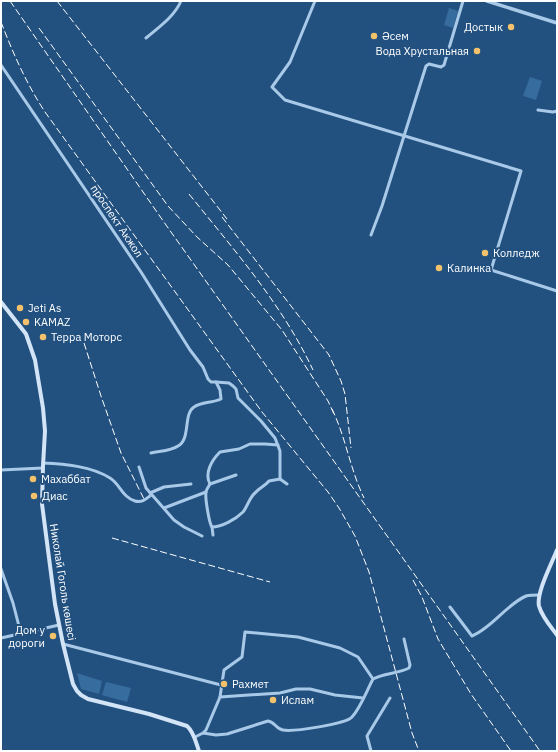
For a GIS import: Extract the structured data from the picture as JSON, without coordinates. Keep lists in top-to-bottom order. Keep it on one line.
{"streets":{"main road":["Николай Гоголь көшесі"],"street":["проспект Акжол"]},"places":["Достык","Әсем","Вода Хрустальная","Колледж","Калинка","Jeti As","KAMAZ","Терра Моторс","Махаббат","Диас","Дом у дороги","Рахмет","Ислам"]}
